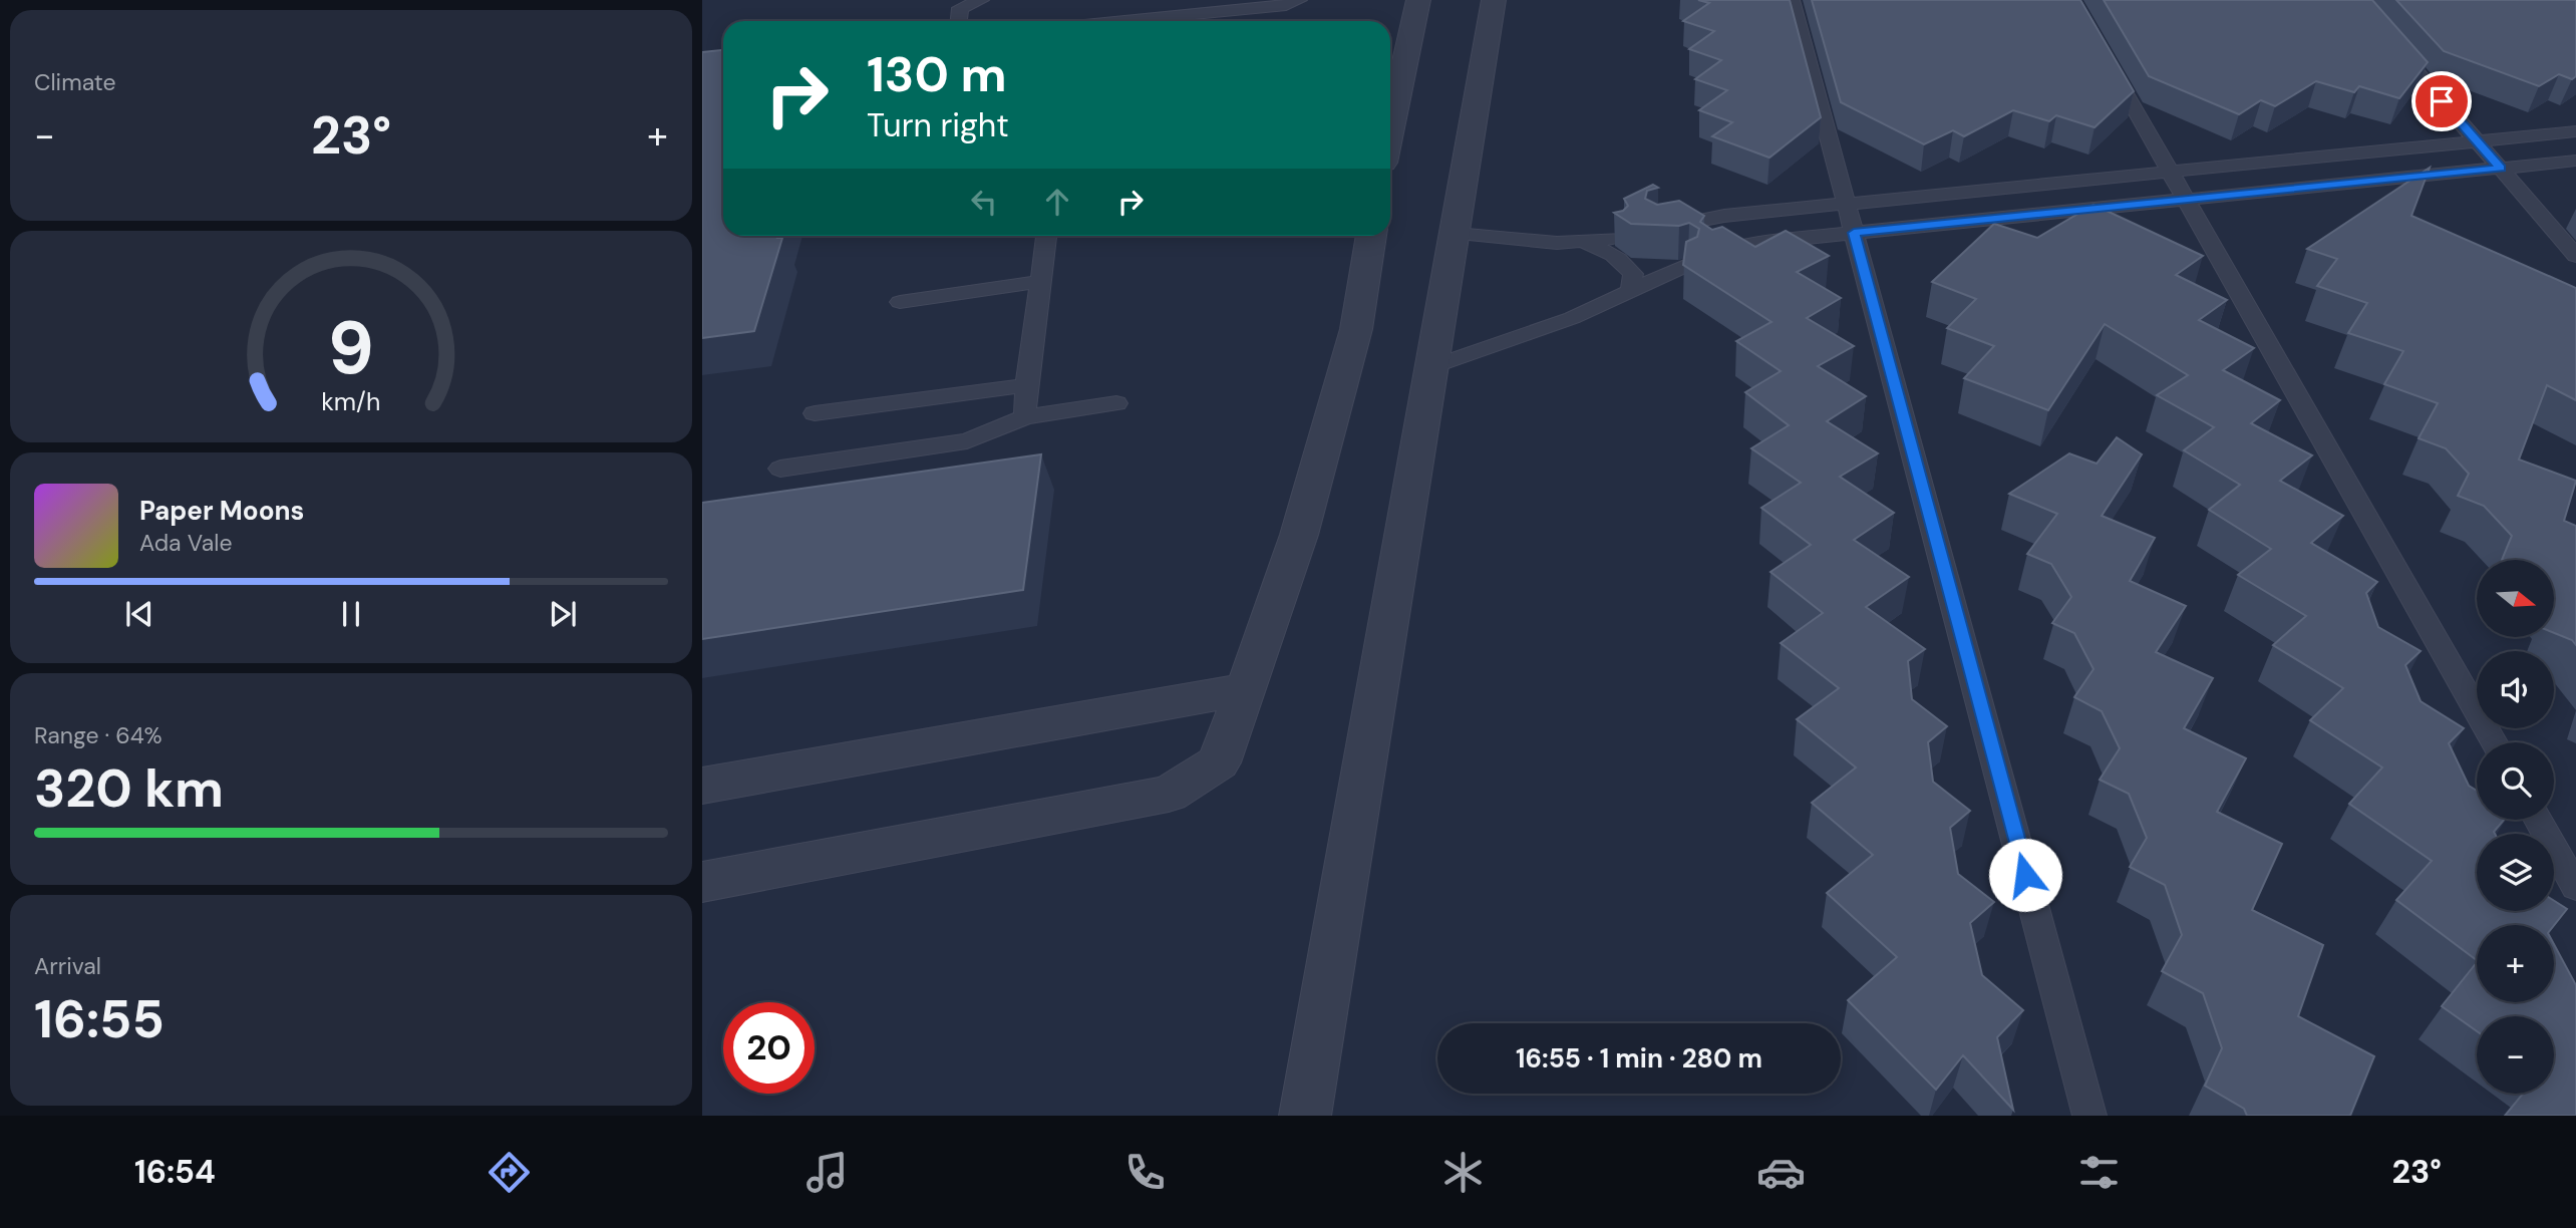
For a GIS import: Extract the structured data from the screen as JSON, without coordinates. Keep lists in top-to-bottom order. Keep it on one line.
{"north":"right","page":{"tile":["Climate",["Range · 64%","320 km"],["Arrival","16:55"]],"turn":["130 m","Turn right"],"heat":["−","23°","+"],"song":["Paper Moons","Ada Vale"],"map_buttons":["+","−"],"limit":"20","trip":"16:55 · 1 min · 280 m","tabs":["16:54","23°"],"gauge":["9","km/h"]}}
